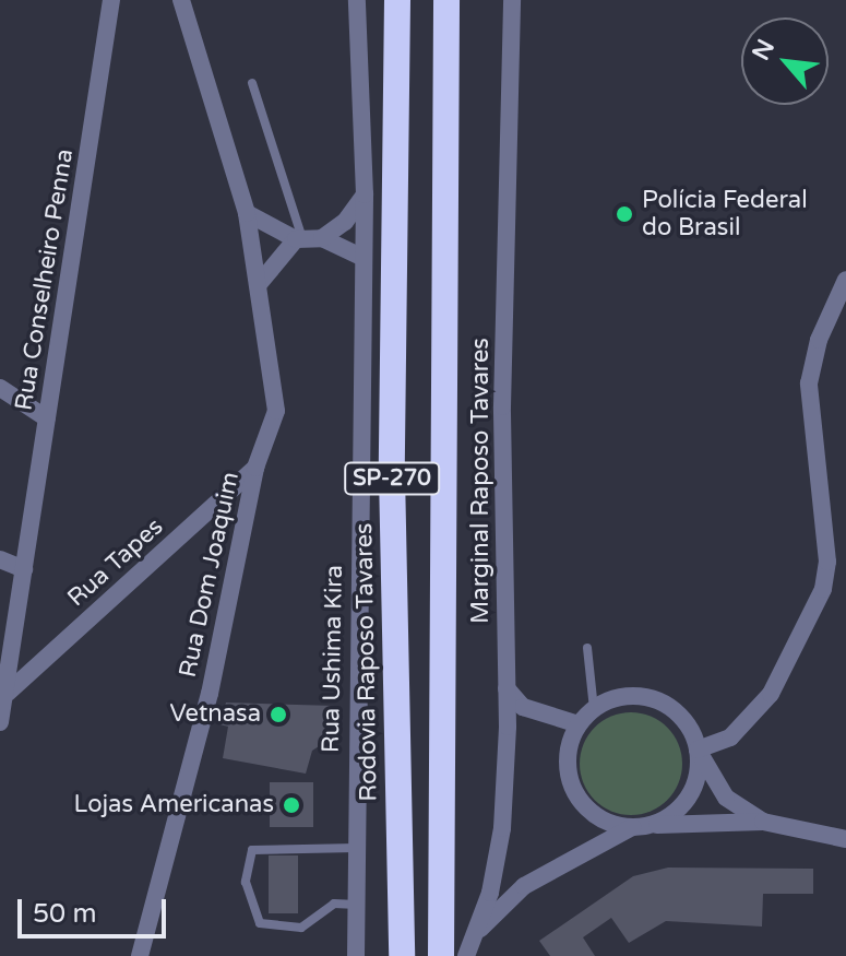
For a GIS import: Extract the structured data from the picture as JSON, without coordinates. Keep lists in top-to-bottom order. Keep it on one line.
{"streets":{"highway":["SP-270","Rodovia Raposo Tavares"],"street":["Rua Conselheiro Penna","Marginal Raposo Tavares","Rua Tapes","Rua Dom Joaquim","Rua Ushima Kira"]},"crossings":[["Rua Conselheiro Penna","Rua Tapes"],["Rua Tapes","Rua Dom Joaquim"]],"places":["Polícia Federal do Brasil","Vetnasa","Lojas Americanas"],"scale_bar":"50 m","north":"top left"}
